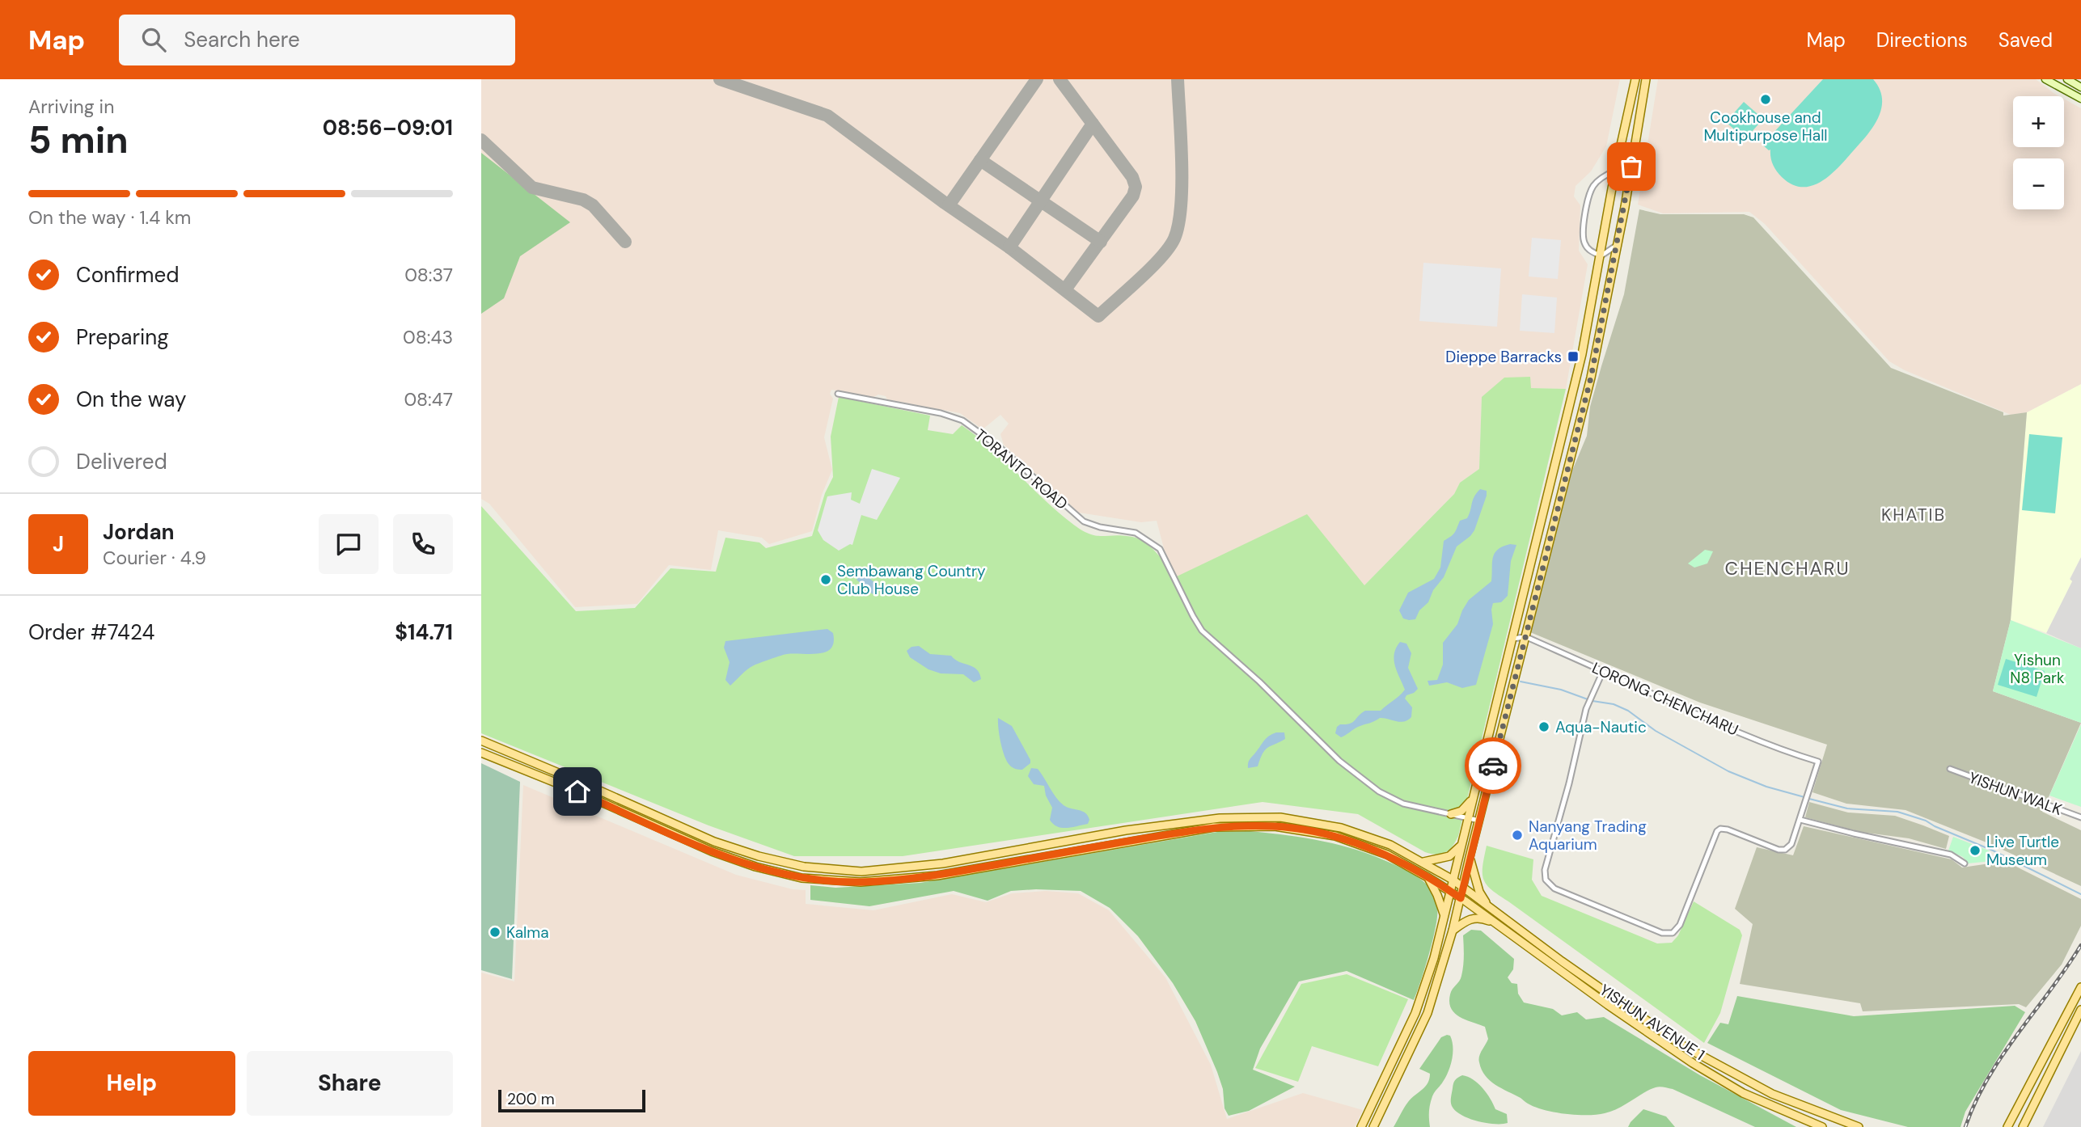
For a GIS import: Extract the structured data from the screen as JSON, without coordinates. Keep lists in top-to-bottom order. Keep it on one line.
{"streets":{"main road":["YISHUN AVENUE 1"],"street":["TORANTO ROAD","LORONG CHENCHARU","YISHUN WALK"]},"districts":["KHATIB","CHENCHARU"],"parks":["Yishun N8 Park"],"places":{"other":["Cookhouse and Multipurpose Hall","Sembawang Country Club House","Aqua-Nautic","Nanyang Trading Aquarium","Live Turtle Museum","Kalma"],"transit":["Dieppe Barracks"]},"scale_bar":"200 m","page":{"header":"Map","search":"Search here","nav":["Map","Directions","Saved"],"heading":["5 min","Arriving in","08:56–09:01"],"panel":["Jordan","Courier · 4.9","Order #7424","$14.71"],"map_buttons":["+","−"],"bar":"On the way · 1.4 km","list":[["Confirmed","08:37"],["Preparing","08:43"],["On the way","08:47"],"Delivered"],"round":"J","buttons":["Help","Share"],"scale":"200 m"}}
